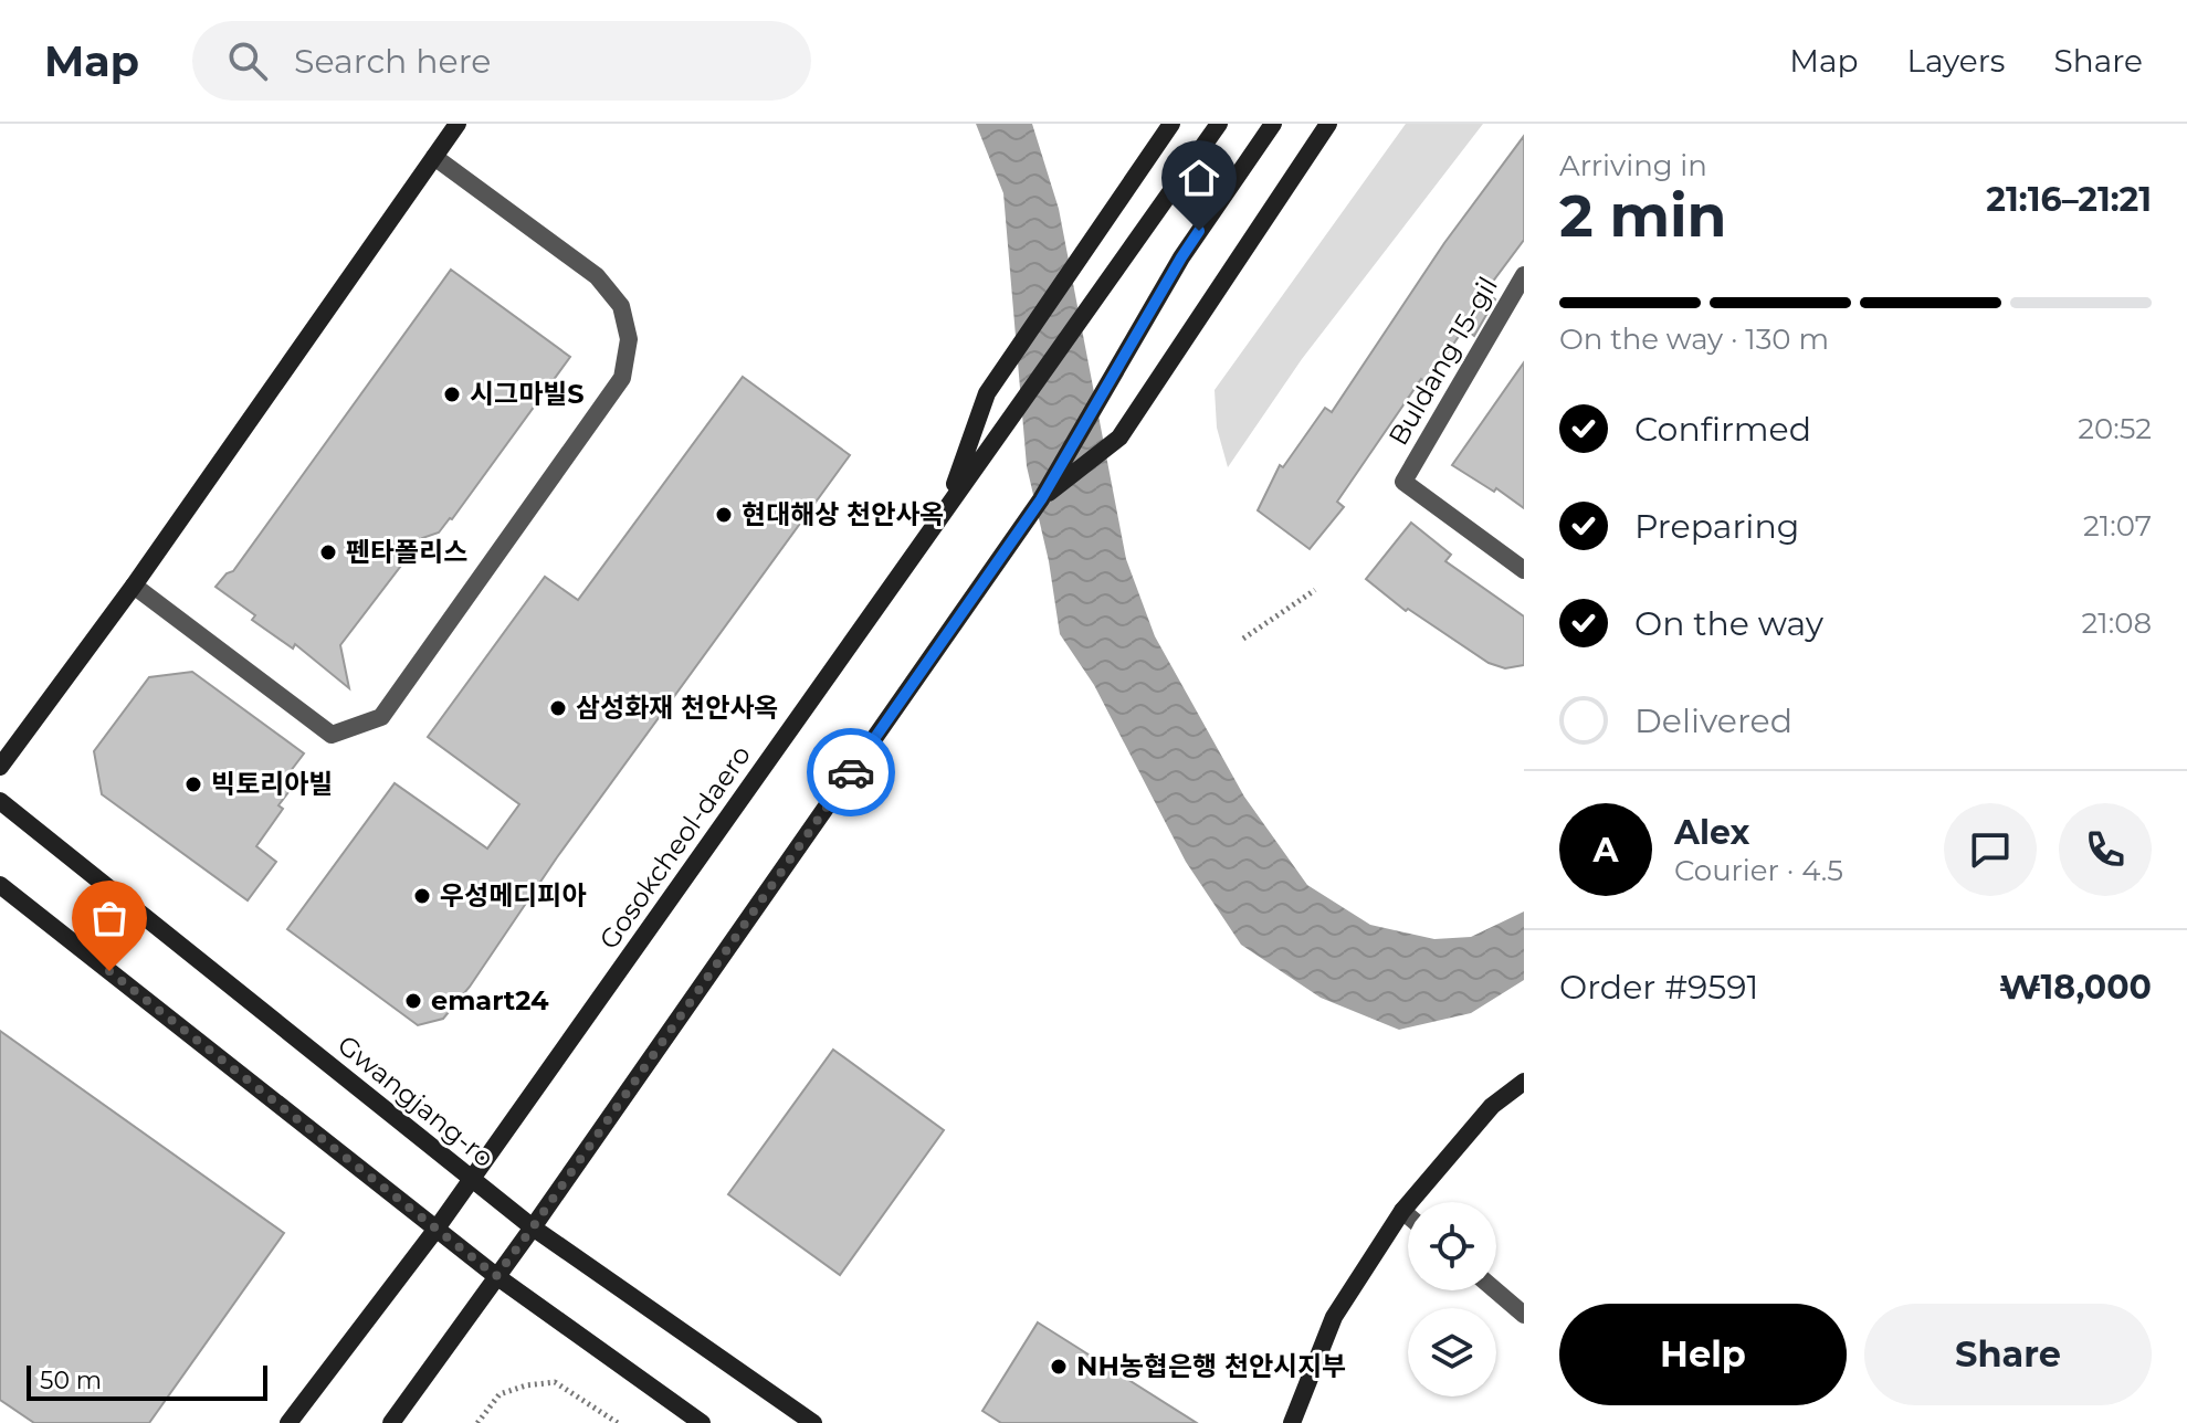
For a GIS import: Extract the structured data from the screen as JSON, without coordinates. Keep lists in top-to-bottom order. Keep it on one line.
{"streets":{"main road":["Gosokcheol-daero","Gwangjang-ro"],"street":["Buldang 15-gil"]},"crossings":[["Gosokcheol-daero","Gwangjang-ro"]],"places":["시그마빌S","현대해상 천안사옥","펜타폴리스","삼성화재 천안사옥","빅토리아빌","우성메디피아","emart24","NH농협은행 천안시지부"],"scale_bar":"50 m","page":{"header":"Map","search":"Search here","nav":["Map","Layers","Share"],"heading":["2 min","Arriving in","21:16–21:21"],"panel":["Alex","Courier · 4.5","Order #9591","₩18,000"],"bar":"On the way · 130 m","list":[["Confirmed","20:52"],["Preparing","21:07"],["On the way","21:08"],"Delivered"],"round":"A","buttons":["Help","Share"],"scale":"50 m"}}
